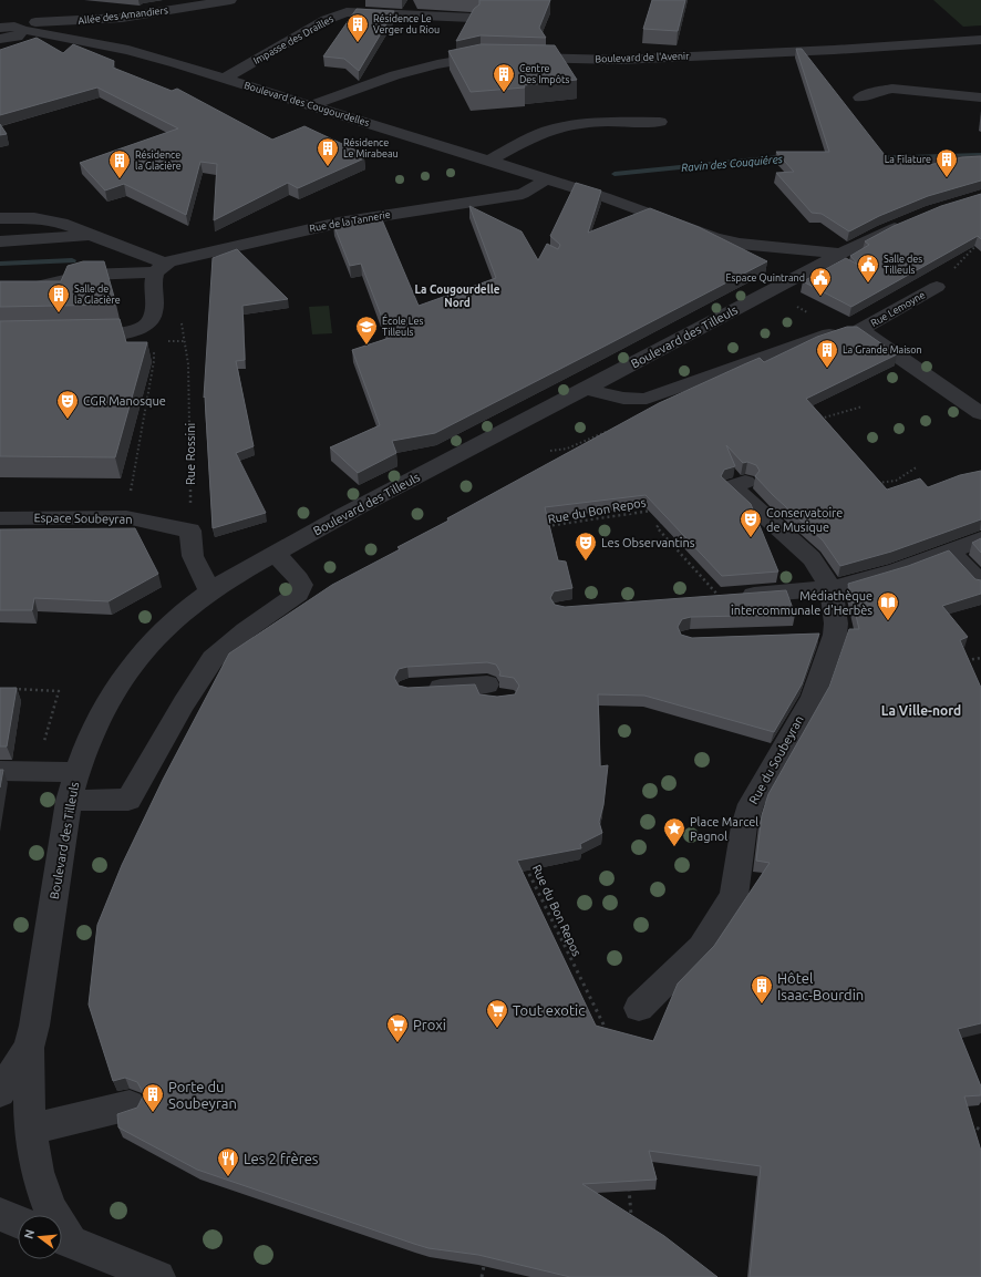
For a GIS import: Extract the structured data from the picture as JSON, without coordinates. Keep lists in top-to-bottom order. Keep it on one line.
{"streets":{"street":["Allée des Amandiers","Impasse des Drailles","Boulevard de l'Avenir","Boulevard des Cougourdelles","Rue de la Tannerie","Rue Lemoyne","Boulevard des Tilleuls","Espace Soubeyran","Rue du Soubeyran"],"path":["Rue Rossini","Rue du Bon Repos"]},"crossings":[["Allée des Amandiers","Boulevard des Cougourdelles"],["Impasse des Drailles","Boulevard des Cougourdelles"],["Boulevard des Cougourdelles","Rue de la Tannerie"],["Rue Rossini","Espace Soubeyran"]],"districts":["La Cougourdelle Nord","La Ville-nord"],"water":["Ravin des Couquiéres"],"places":{"building":["Résidence Le Verger du Riou","Centre Des Impôts","Résidence Le Mirabeau","La Filature","Résidence la Glacière","Salle de la Glacière","La Grande Maison","Hôtel Isaac-Bourdin","Porte du Soubeyran"],"public building":["Salle des Tilleuls","Espace Quintrand"],"school or university":["École Les Tilleuls"],"theatre":["CGR Manosque","Conservatoire de Musique","Les Observantins"],"library":["Médiathèque intercommunale d'Herbès"],"place":["Place Marcel Pagnol"],"supermarket":["Tout exotic","Proxi"],"restaurant":["Les 2 frères"]},"north":"left"}
